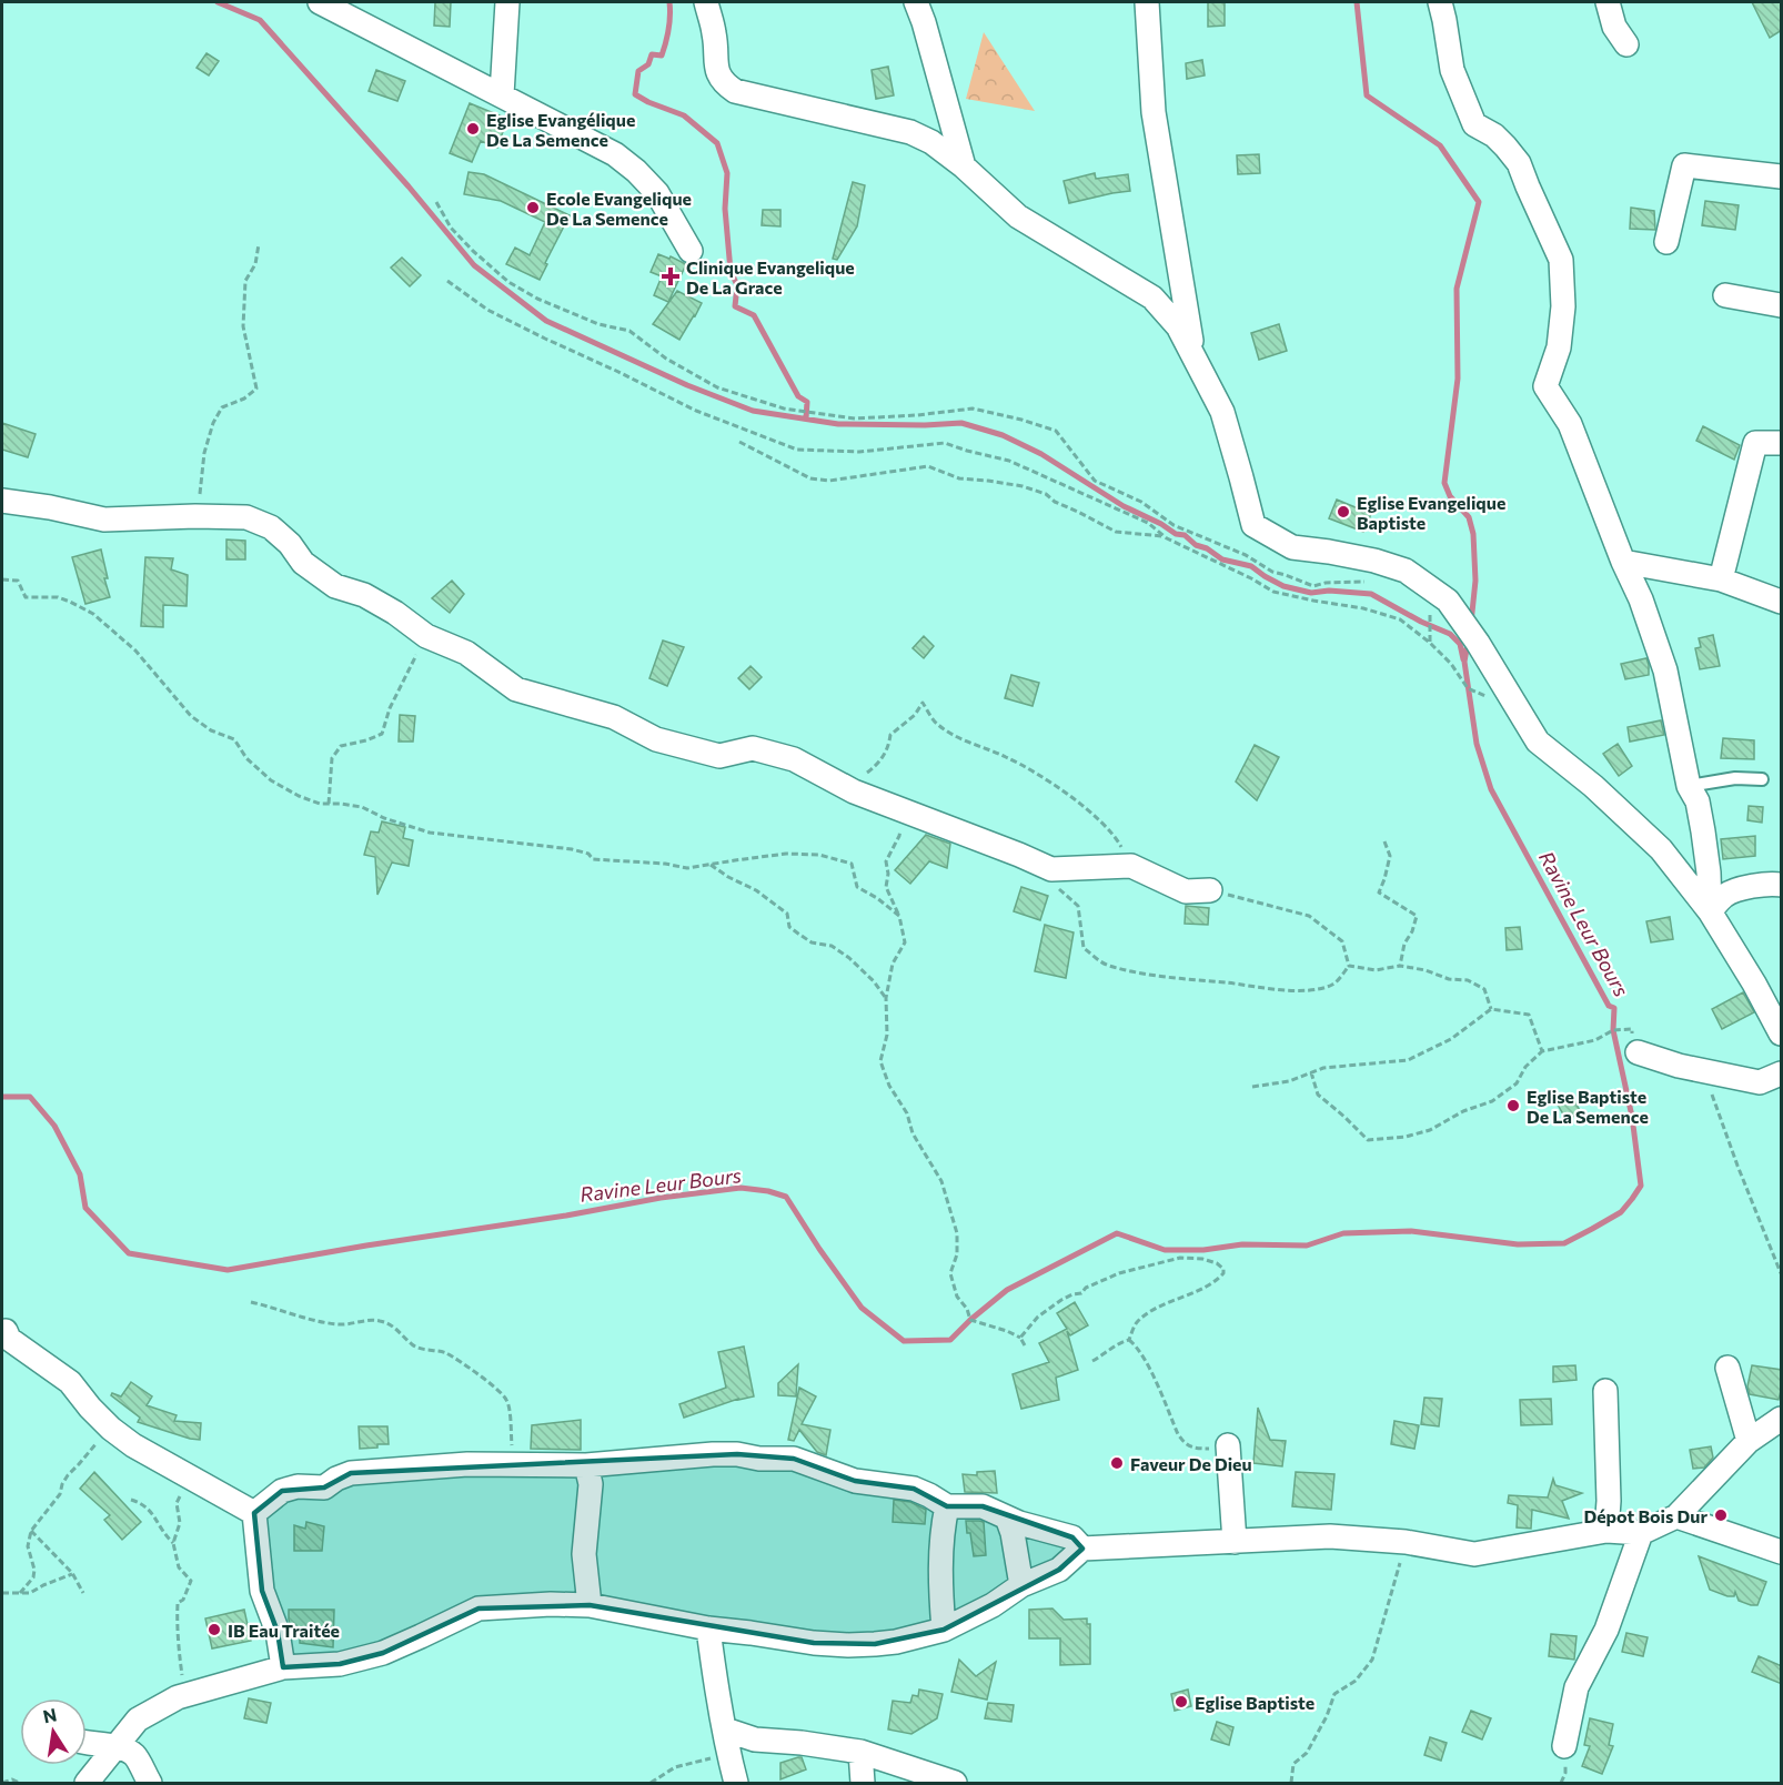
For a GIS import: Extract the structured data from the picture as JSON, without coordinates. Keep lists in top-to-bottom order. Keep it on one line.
{"water":["Ravine Leur Bours"],"places":{"other":["Eglise Evangélique De La Semence","Ecole Evangelique De La Semence","Eglise Evangelique Baptiste","Eglise Baptiste De La Semence","Faveur De Dieu","Dépot Bois Dur","IB Eau Traitée","Eglise Baptiste"],"health":["Clinique Evangelique De La Grace"]},"north":"top"}
